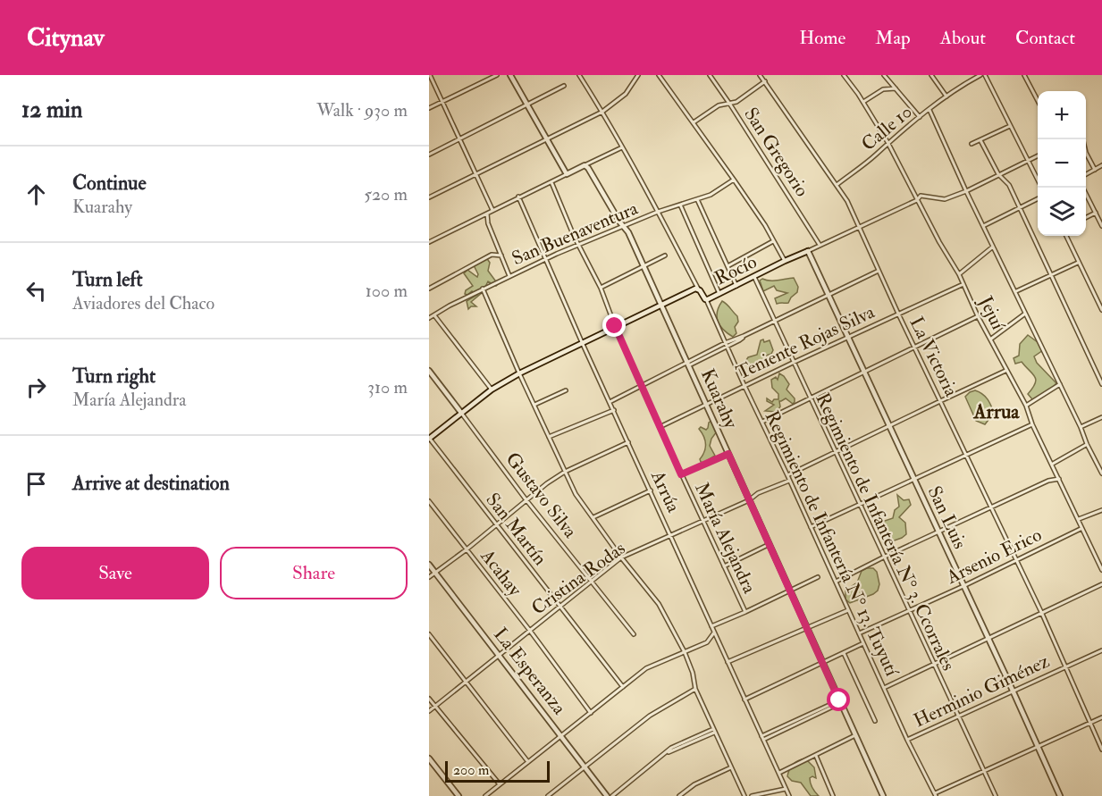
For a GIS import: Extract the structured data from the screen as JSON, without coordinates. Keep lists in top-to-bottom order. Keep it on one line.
{"streets":{"street":["Calle 10","San Gregorio","San Buenaventura","Rocío","Jejuí","Teniente Rojas Silva","La Victoria","Kuarahy","Arrúa","Gustavo Silva","San Luis","San Martín","Regimiento de Infantería N° 3. Ccorrales","María Alejandra","Regimiento de Infantería N° 13. Tuyutí","Arsenio Erico","Acahay","Cristina Rodas","La Esperanza","Herminio Giménez"]},"crossings":[["Calle 10","Jejuí"],["Calle 10","La Victoria"],["San Gregorio","Rocío"],["San Buenaventura","Kuarahy"],["San Buenaventura","Arrúa"],["San Buenaventura","María Alejandra"],["Rocío","Jejuí"],["Rocío","La Victoria"],["Rocío","Kuarahy"],["Rocío","Arrúa"],["Rocío","Gustavo Silva"],["Rocío","San Luis"],["Rocío","San Martín"],["Rocío","Regimiento de Infantería N° 3. Ccorrales"],["Rocío","María Alejandra"],["Rocío","Regimiento de Infantería N° 13. Tuyutí"],["Jejuí","Teniente Rojas Silva"],["Jejuí","Arsenio Erico"],["Teniente Rojas Silva","La Victoria"],["Teniente Rojas Silva","Kuarahy"],["Teniente Rojas Silva","San Luis"],["Teniente Rojas Silva","Regimiento de Infantería N° 3. Ccorrales"],["Teniente Rojas Silva","María Alejandra"],["Teniente Rojas Silva","Regimiento de Infantería N° 13. Tuyutí"],["La Victoria","Arsenio Erico"],["La Victoria","Herminio Giménez"],["Kuarahy","Cristina Rodas"],["Arrúa","Cristina Rodas"],["Gustavo Silva","Cristina Rodas"],["San Luis","Arsenio Erico"],["San Luis","Herminio Giménez"],["San Martín","Cristina Rodas"],["Regimiento de Infantería N° 3. Ccorrales","Arsenio Erico"],["Regimiento de Infantería N° 3. Ccorrales","Herminio Giménez"],["María Alejandra","Cristina Rodas"],["Regimiento de Infantería N° 13. Tuyutí","Arsenio Erico"],["Regimiento de Infantería N° 13. Tuyutí","Cristina Rodas"],["Regimiento de Infantería N° 13. Tuyutí","Herminio Giménez"],["Acahay","Cristina Rodas"],["Cristina Rodas","La Esperanza"]],"districts":["Arrua"],"scale_bar":"200 m","page":{"header":"Citynav","nav":["Home","Map","About","Contact"],"heading":["12 min","Walk · 930 m"],"map_buttons":["+","−"],"list":[["Continue","Kuarahy","520 m"],["Turn left","Aviadores del Chaco","100 m"],["Turn right","María Alejandra","310 m"],"Arrive at destination"],"buttons":["Save","Share"],"scale":"200 m"}}
